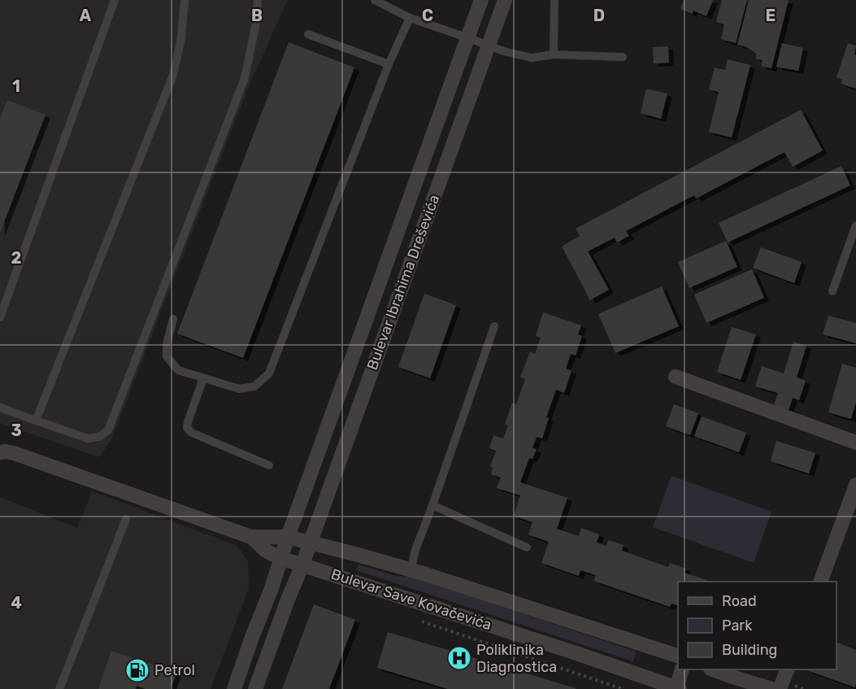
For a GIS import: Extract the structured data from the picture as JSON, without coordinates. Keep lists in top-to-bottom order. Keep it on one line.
{"streets":{"street":["Bulevar Ibrahima Dreševića","Bulevar Save Kovačevića"]},"crossings":[["Bulevar Ibrahima Dreševića","Bulevar Save Kovačevića"]],"places":{"hospital":["Poliklinika Diagnostica"],"fuel station":["Petrol"]},"legend":["Road","Park","Building"],"grid":{"columns":["A","B","C","D","E"],"rows":["1","2","3","4"]}}
